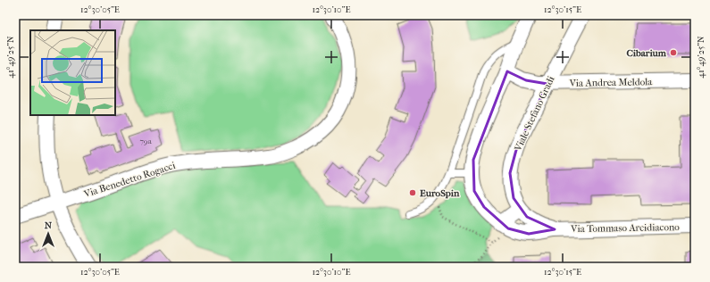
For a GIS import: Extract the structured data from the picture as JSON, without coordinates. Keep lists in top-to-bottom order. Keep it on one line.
{"streets":{"street":["Via Andrea Meldola","Viale Stefano Gradi","Via Benedetto Rogacci","Via Tommaso Arcidiacono"]},"crossings":[["Via Andrea Meldola","Viale Stefano Gradi"],["Viale Stefano Gradi","Via Tommaso Arcidiacono"]],"places":["Cibarium","EuroSpin"],"house_numbers":["79a"],"north":"top","coordinates":["12°30'05\"E","12°30'10\"E","12°30'15\"E","41°49'25\"N"]}
